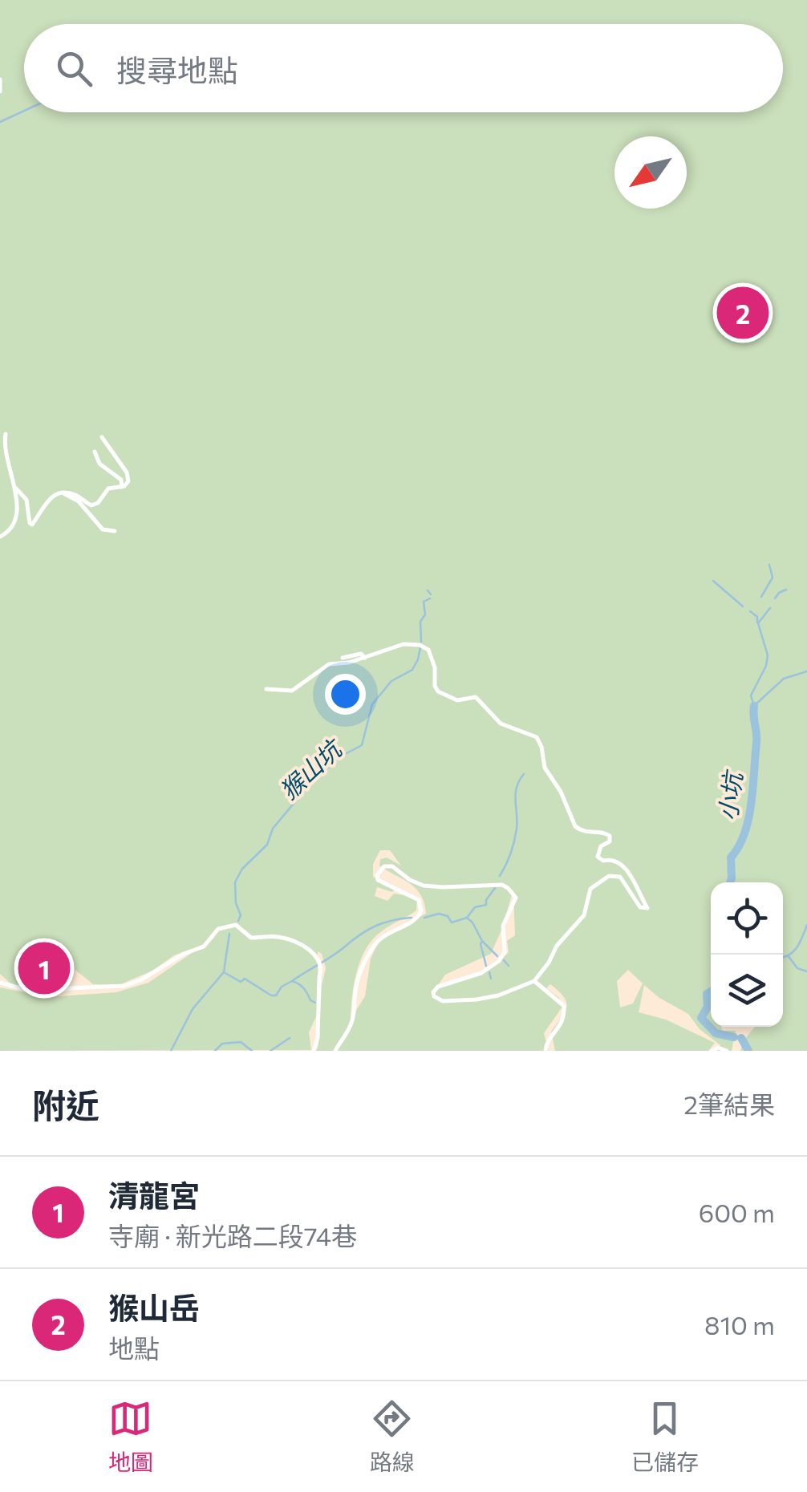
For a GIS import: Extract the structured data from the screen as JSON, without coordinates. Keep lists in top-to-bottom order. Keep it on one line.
{"water":["猴山坑","小坑"],"north":"bottom left","page":{"search":"搜尋地點","pins":["2","1"],"heading":["附近","2筆結果"],"list":[{"mark":"1","name":"清龍宮","note":"寺廟 · 新光路二段74巷","value":"600 m"},{"mark":"2","name":"猴山岳","note":"地點","value":"810 m"}],"nav":["地圖","路線","已儲存"]}}
